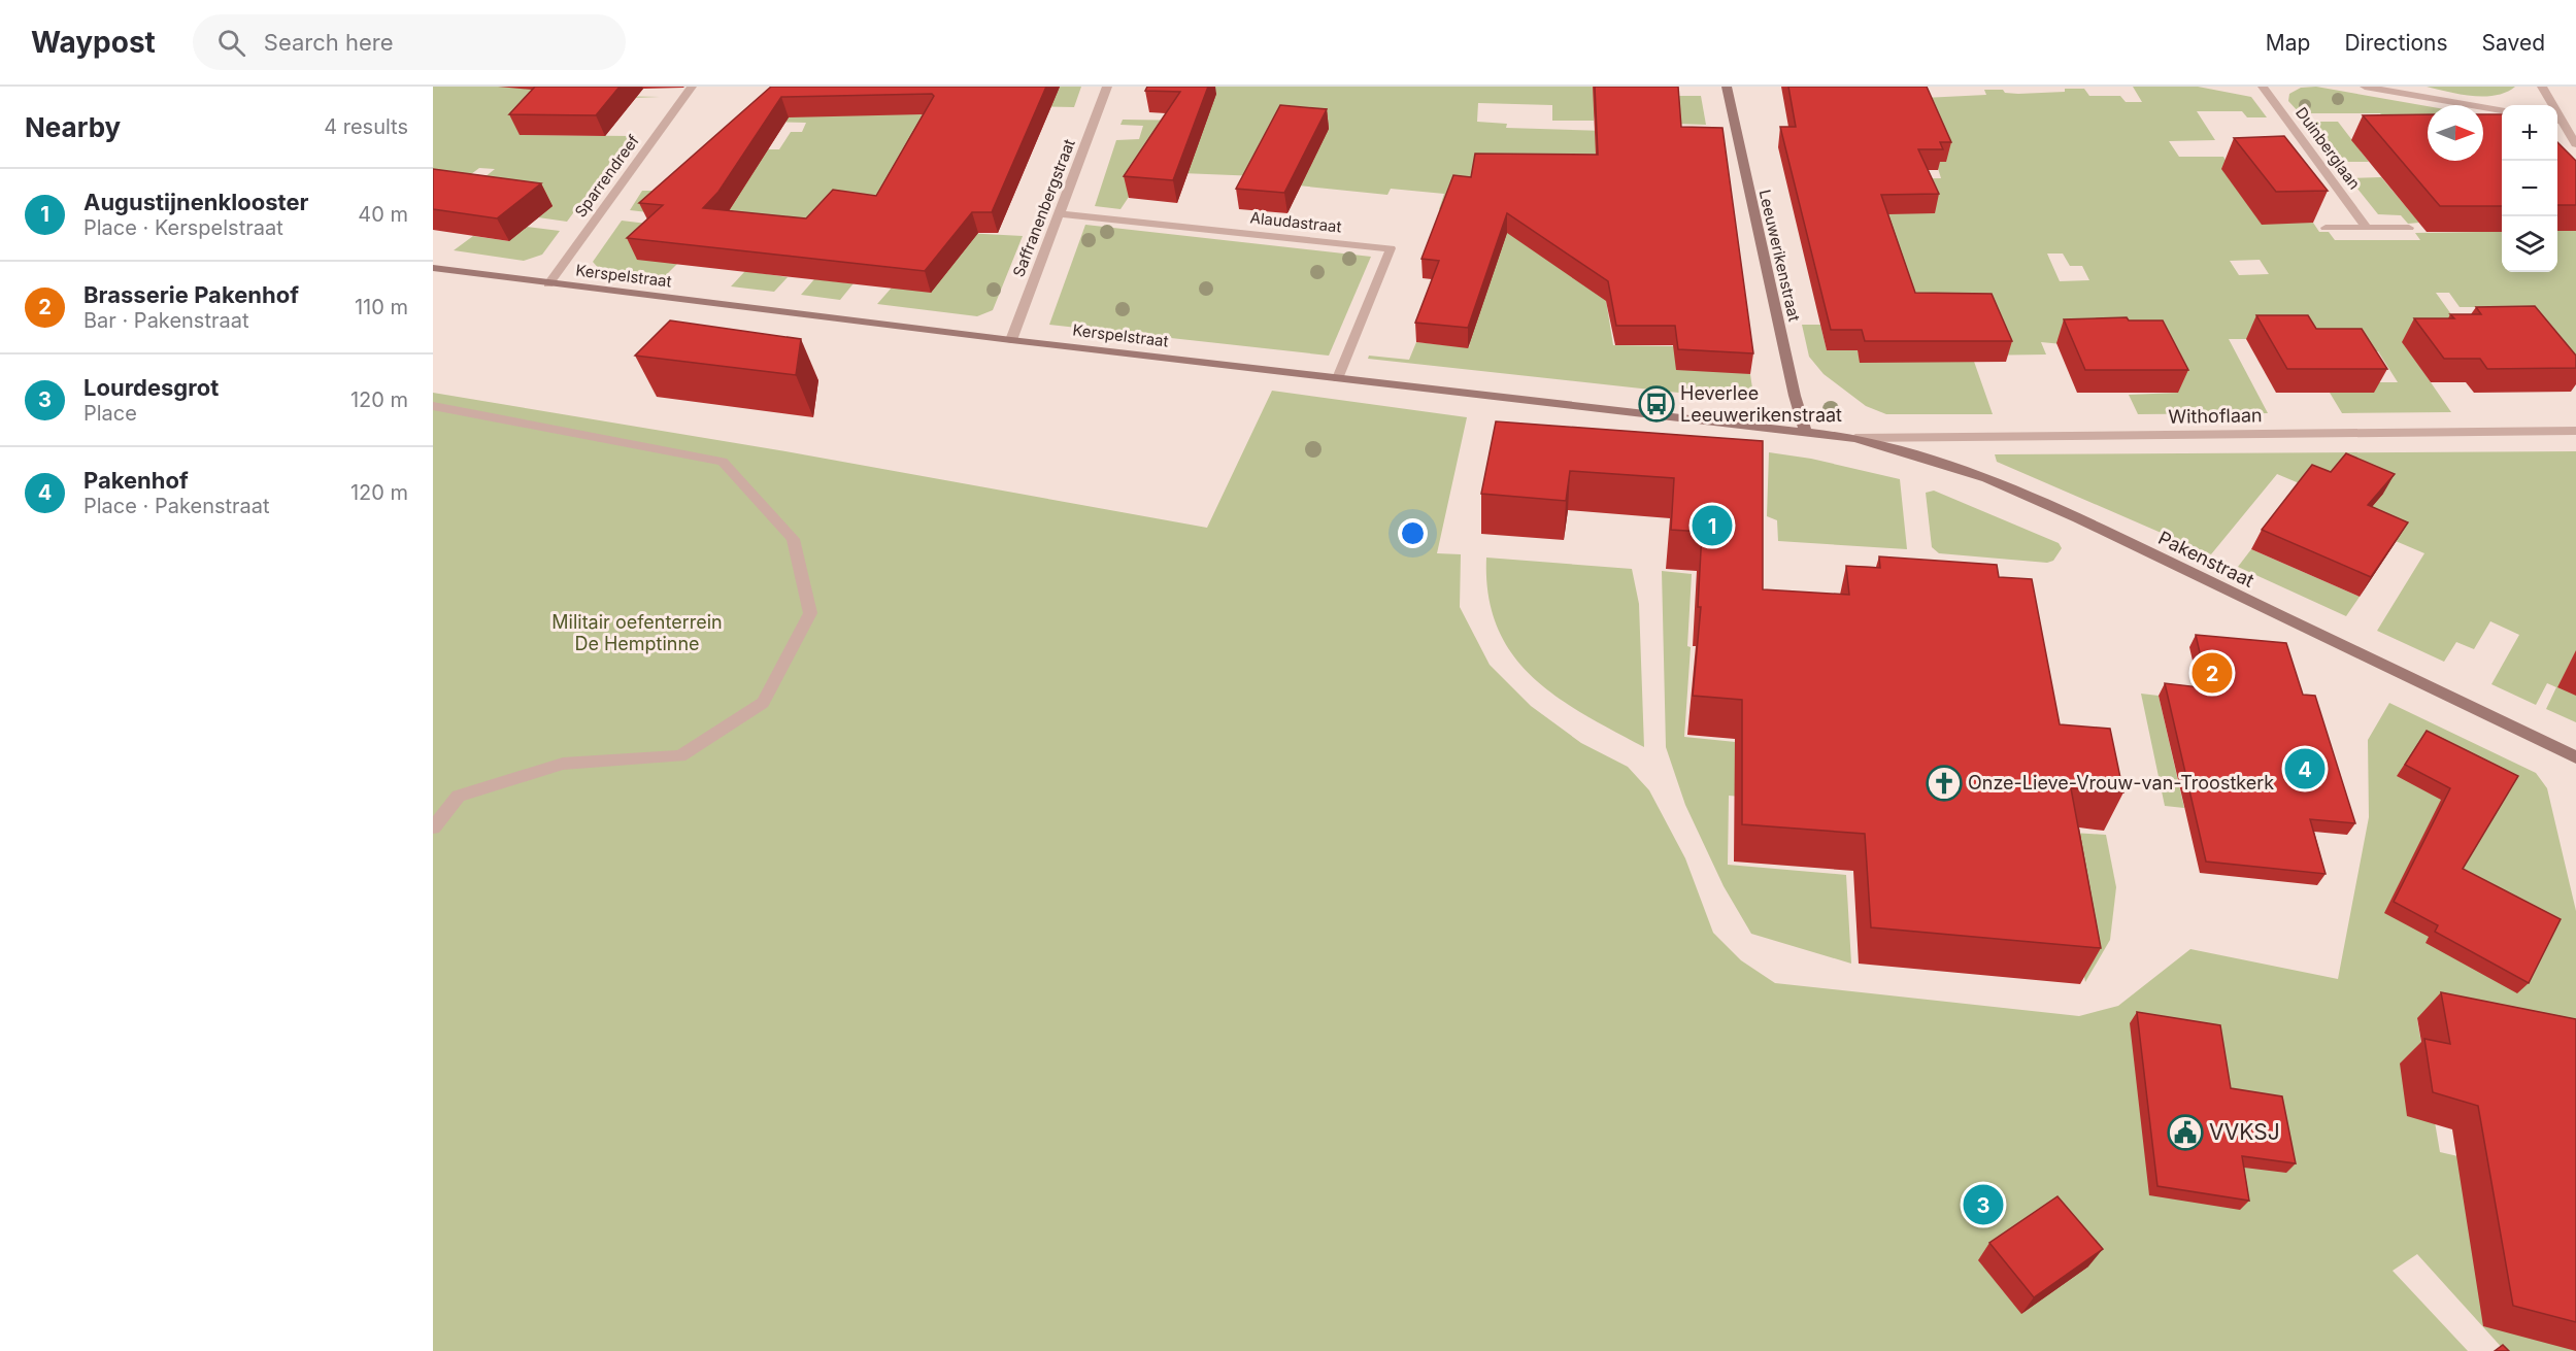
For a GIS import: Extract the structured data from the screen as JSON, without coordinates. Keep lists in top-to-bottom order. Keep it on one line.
{"streets":{"street":["Duinberglaan","Sparrendreef","Saffranenbergstraat","Alaudastraat","Leeuwerikenstraat","Kerspelstraat","Withoflaan","Pakenstraat"]},"crossings":[["Sparrendreef","Kerspelstraat"],["Saffranenbergstraat","Alaudastraat"],["Saffranenbergstraat","Kerspelstraat"],["Alaudastraat","Kerspelstraat"],["Leeuwerikenstraat","Kerspelstraat"],["Leeuwerikenstraat","Pakenstraat"],["Kerspelstraat","Pakenstraat"],["Withoflaan","Pakenstraat"]],"parks":["Militair oefenterrein De Hemptinne"],"places":{"bus stop":["Heverlee Leeuwerikenstraat"],"church":["Onze-Lieve-Vrouw-van-Troostkerk"],"public building":["VVKSJ"]},"north":"right","page":{"header":"Waypost","search":"Search here","nav":["Map","Directions","Saved"],"heading":["Nearby","4 results"],"map_buttons":["+","−"],"list":[{"mark":"1","name":"Augustijnenklooster","note":"Place · Kerspelstraat","value":"40 m"},{"mark":"2","name":"Brasserie Pakenhof","note":"Bar · Pakenstraat","value":"110 m"},{"mark":"3","name":"Lourdesgrot","note":"Place","value":"120 m"},{"mark":"4","name":"Pakenhof","note":"Place · Pakenstraat","value":"120 m"}],"pins":["1","2","4","3"]}}
